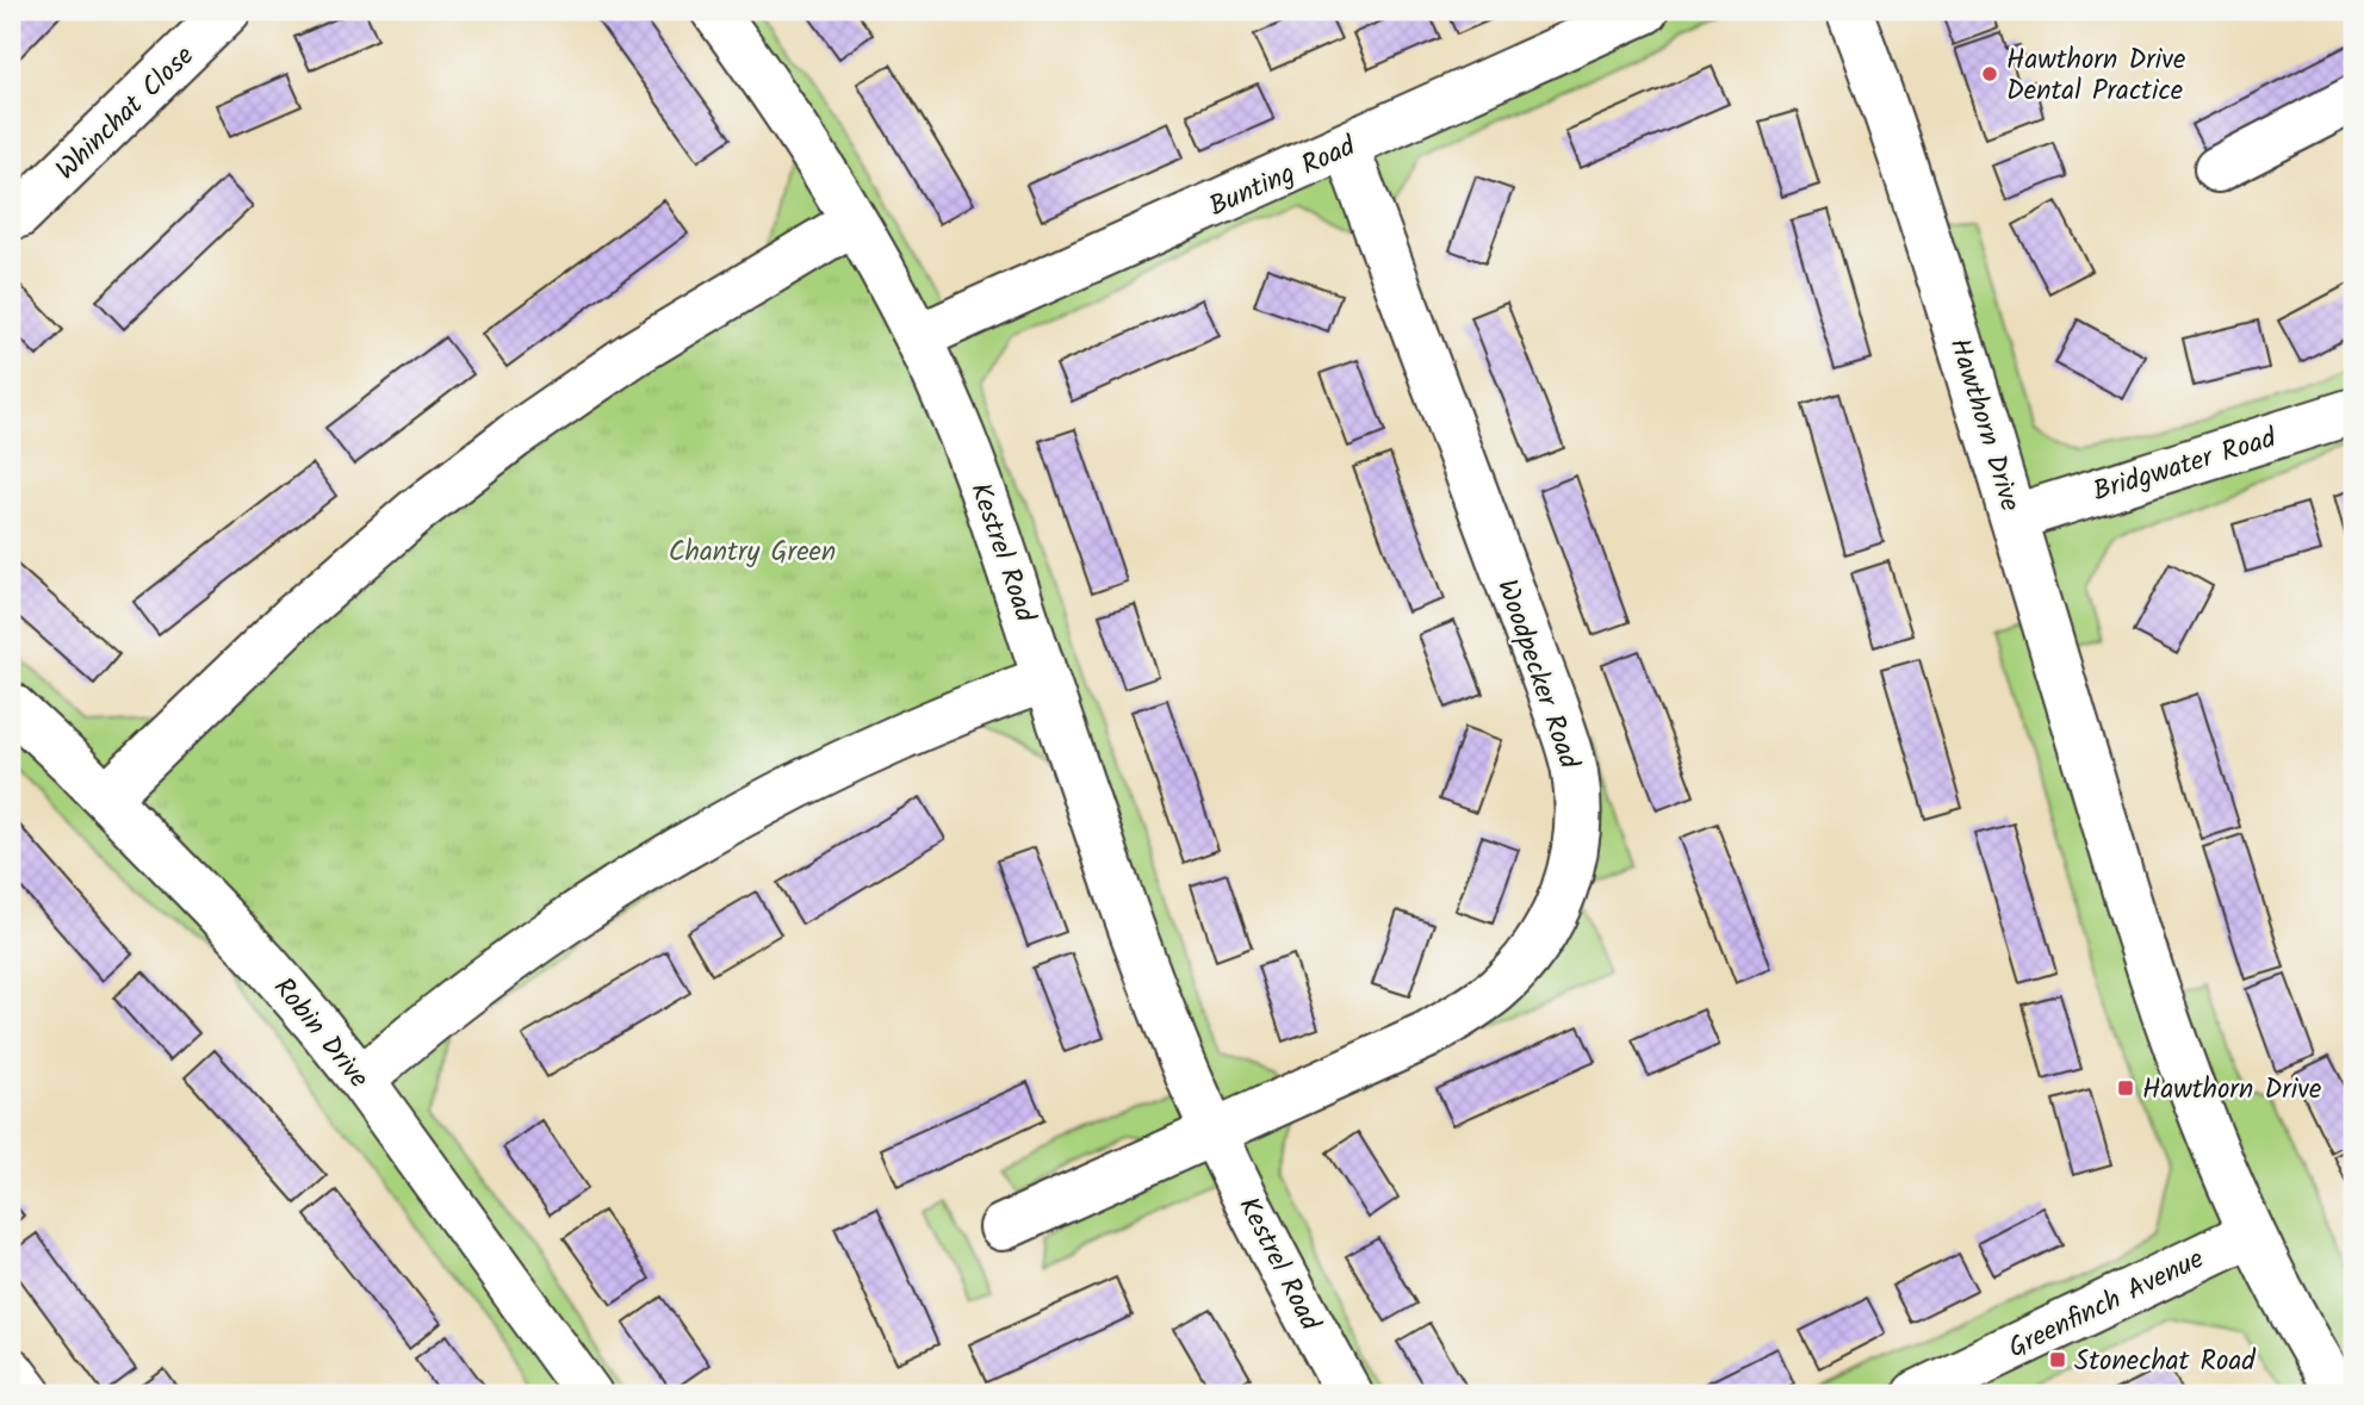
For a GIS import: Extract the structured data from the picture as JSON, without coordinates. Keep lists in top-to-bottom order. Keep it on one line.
{"streets":{"street":["Whinchat Close","Bunting Road","Hawthorn Drive","Bridgwater Road","Kestrel Road","Woodpecker Road","Robin Drive","Greenfinch Avenue"]},"crossings":[["Bunting Road","Kestrel Road"],["Bunting Road","Woodpecker Road"],["Hawthorn Drive","Bridgwater Road"],["Hawthorn Drive","Greenfinch Avenue"],["Kestrel Road","Woodpecker Road"]],"parks":["Chantry Green"],"places":{"other":["Hawthorn Drive Dental Practice"],"transit":["Hawthorn Drive","Stonechat Road"]}}
